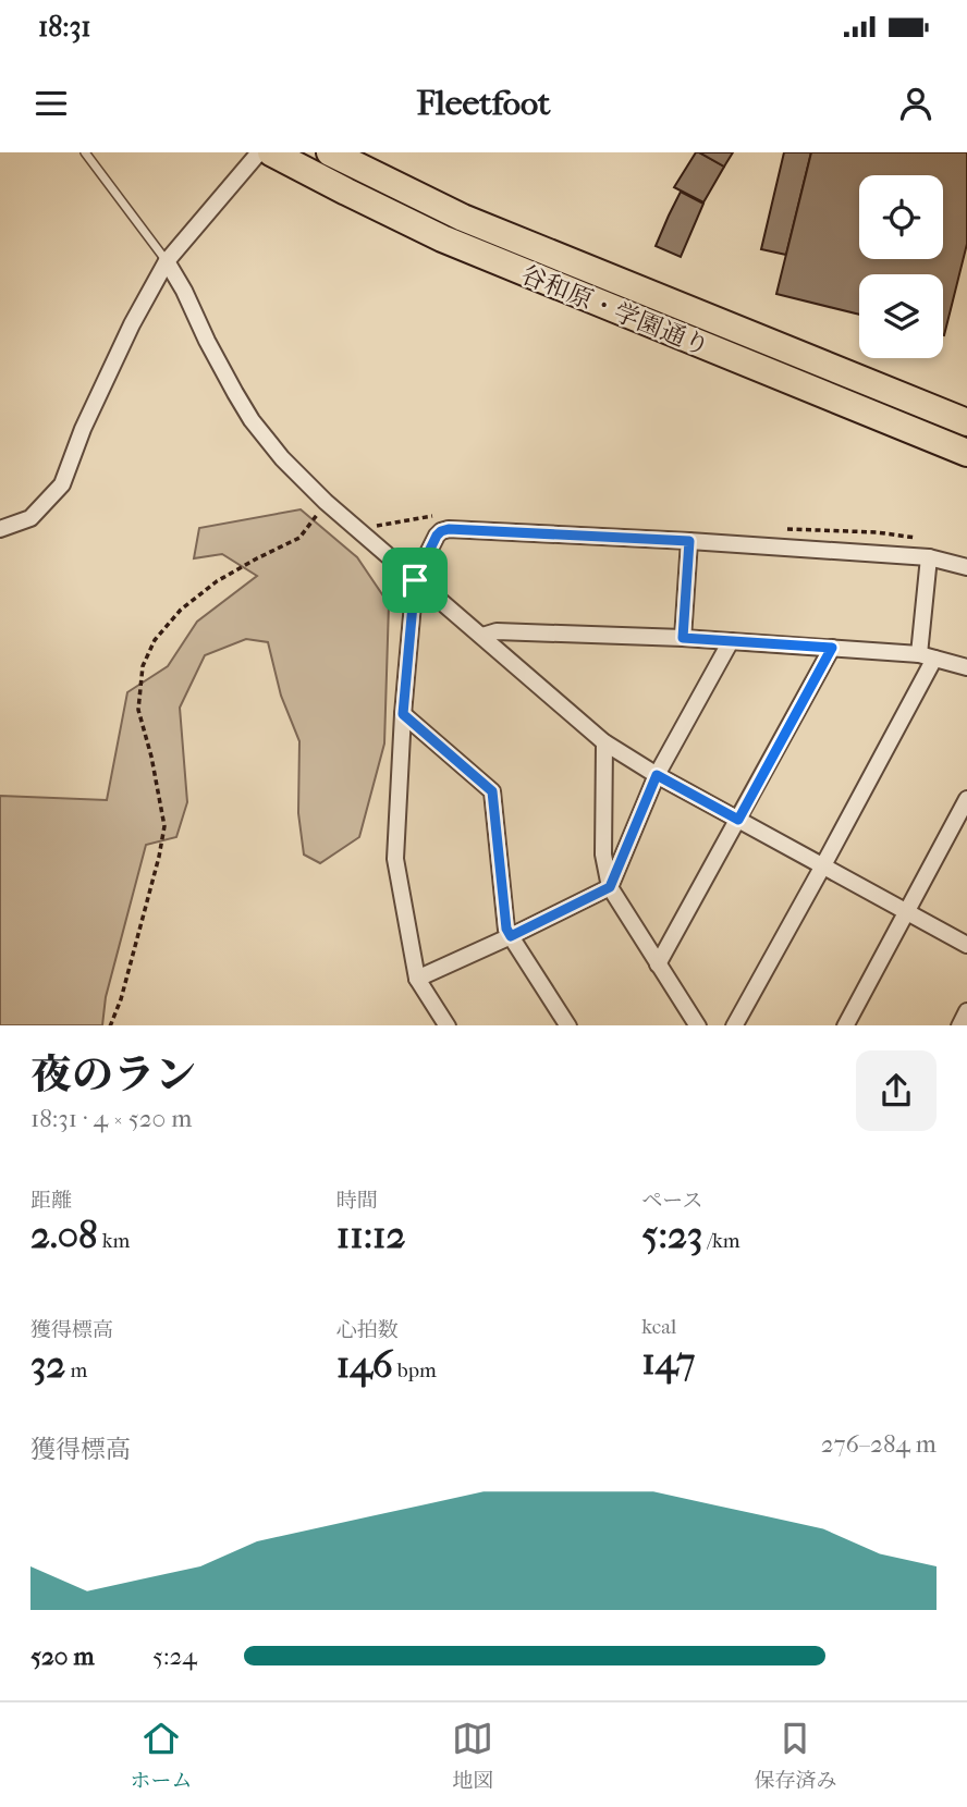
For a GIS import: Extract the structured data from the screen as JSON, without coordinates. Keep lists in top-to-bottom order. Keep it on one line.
{"streets":{"highway":["谷和原・学園通り"]},"page":{"status":"18:31","header":"Fleetfoot","heading":["夜のラン","18:31 · 4 × 520 m"],"stats":[["距離","2.08 km"],["時間","11:12"],["ペース","5:23 /km"],["獲得標高","32 m"],["心拍数","146 bpm"],["kcal","147"]],"chart":["獲得標高","276–284 m"],"list":[{"name":"520 m","note":"5:24"}],"tabs":["ホーム","地図","保存済み"]}}
